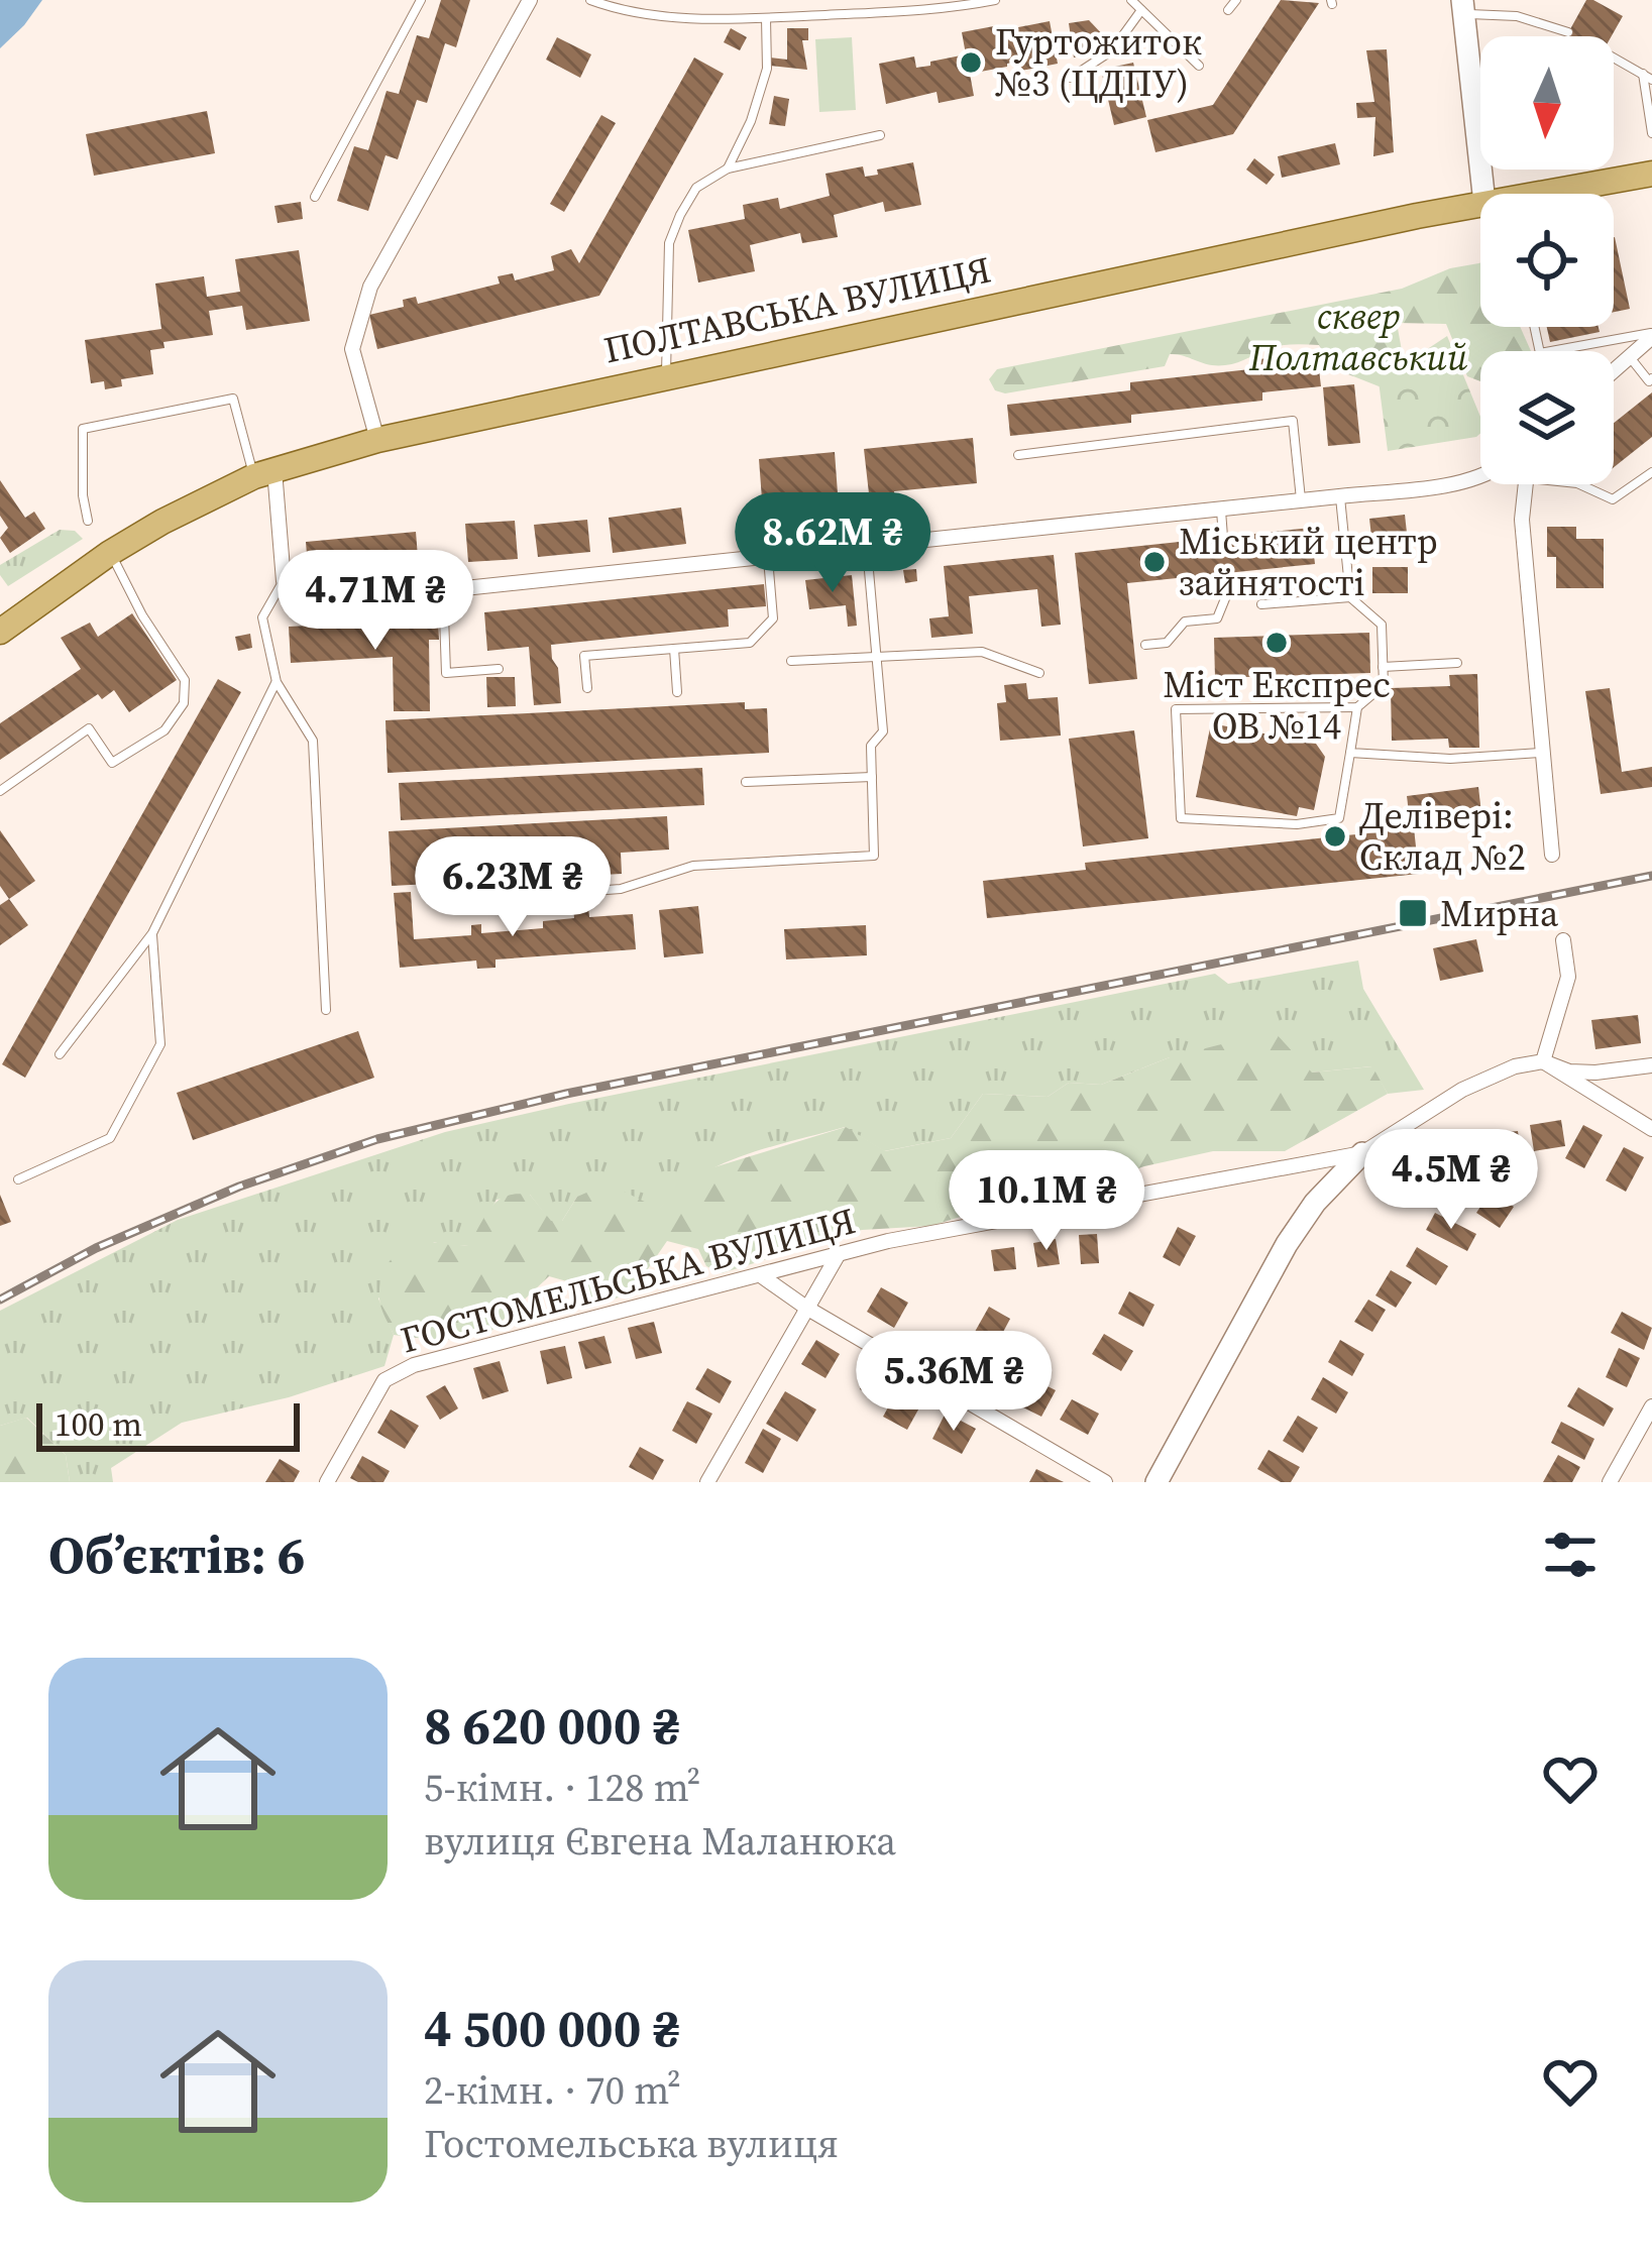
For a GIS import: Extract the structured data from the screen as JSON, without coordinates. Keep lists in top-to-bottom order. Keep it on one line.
{"streets":{"main road":["ПОЛТАВСЬКА ВУЛИЦЯ"],"street":["ГОСТОМЕЛЬСЬКА ВУЛИЦЯ"]},"parks":["сквер Полтавський"],"places":{"other":["Гуртожиток №3 (ЦДПУ)","Міський центр зайнятості","Міст Експрес ОВ №14","Делівері: Склад №2"],"transit":["Мирна"]},"scale_bar":"100 m","north":"bottom","page":{"price":["8.62M ₴","4.71M ₴","6.23M ₴","4.5M ₴","10.1M ₴","5.36M ₴"],"scale":"100 m","heading":"Об’єктів: 6","list":[{"name":"8 620 000 ₴","note":"5-кімн. · 128 m² · вулиця Євгена Маланюка"},{"name":"4 500 000 ₴","note":"2-кімн. · 70 m² · Гостомельська вулиця"}]}}
